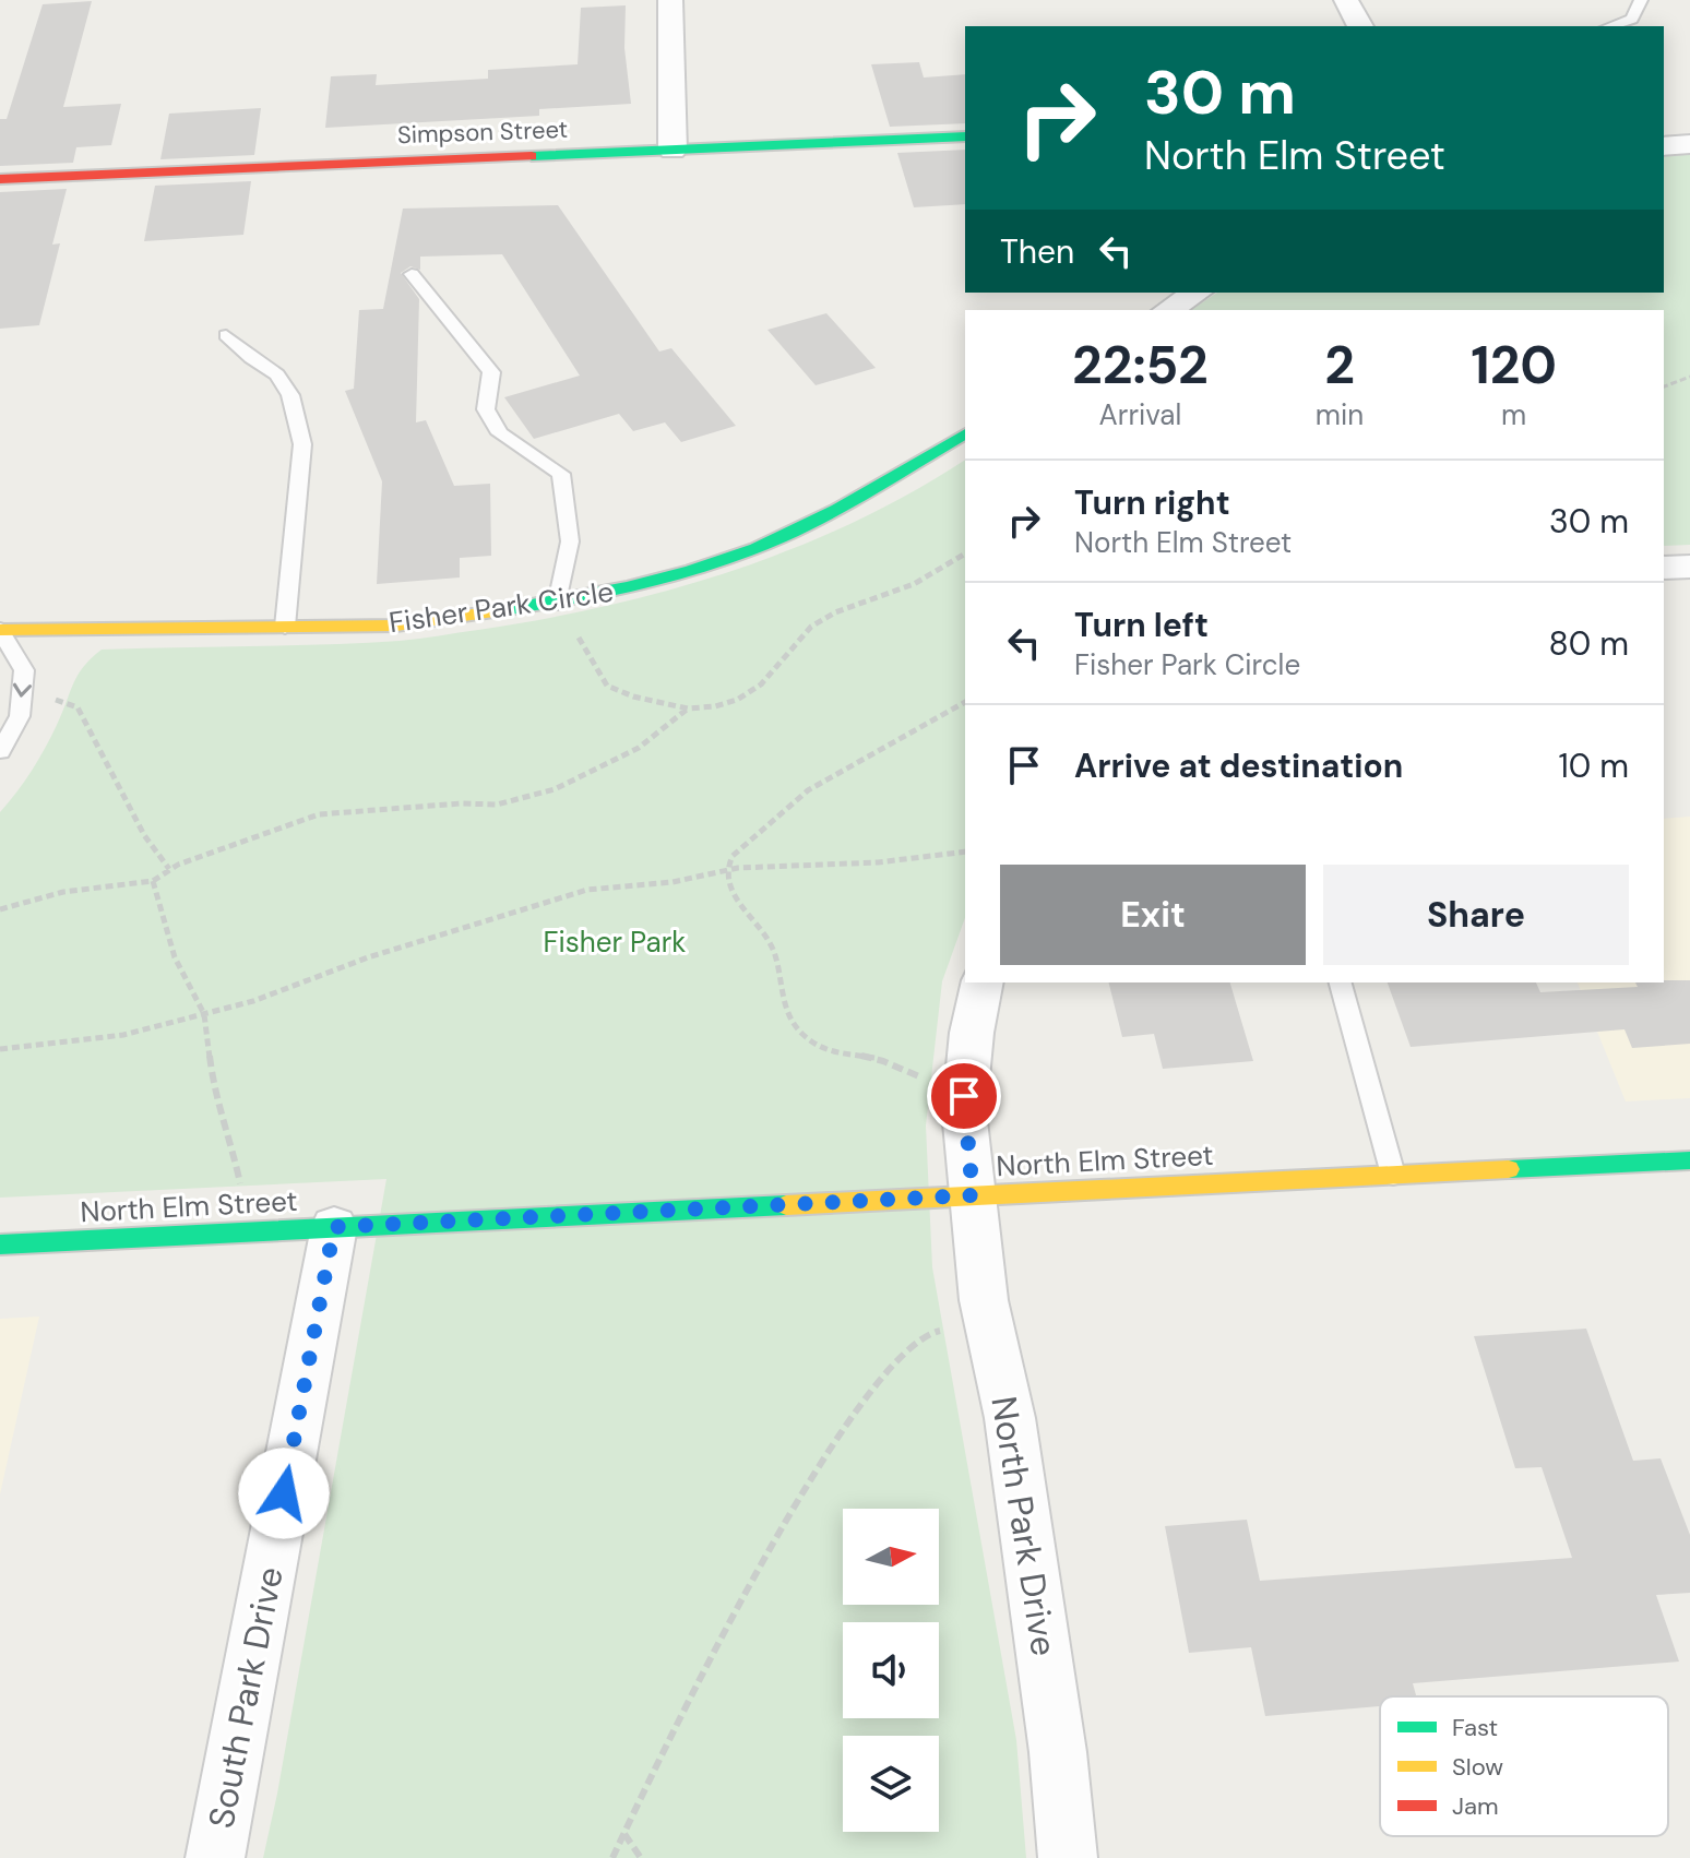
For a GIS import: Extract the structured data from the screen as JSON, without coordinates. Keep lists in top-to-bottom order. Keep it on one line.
{"streets":{"street":["Simpson Street","Fisher Park Circle","North Elm Street","North Park Drive","South Park Drive"]},"crossings":[["North Elm Street","North Park Drive"],["North Elm Street","South Park Drive"]],"parks":["Fisher Park"],"legend":["Fast","Slow","Jam"],"north":"right","page":{"turn":["30 m","North Elm Street"],"then":"Then","eta":["22:52","Arrival","2","min","120","m"],"list":[{"name":"Turn right","note":"North Elm Street","value":"30 m"},{"name":"Turn left","note":"Fisher Park Circle","value":"80 m"},{"name":"Arrive at destination","value":"10 m"}],"buttons":["Exit","Share"]}}
